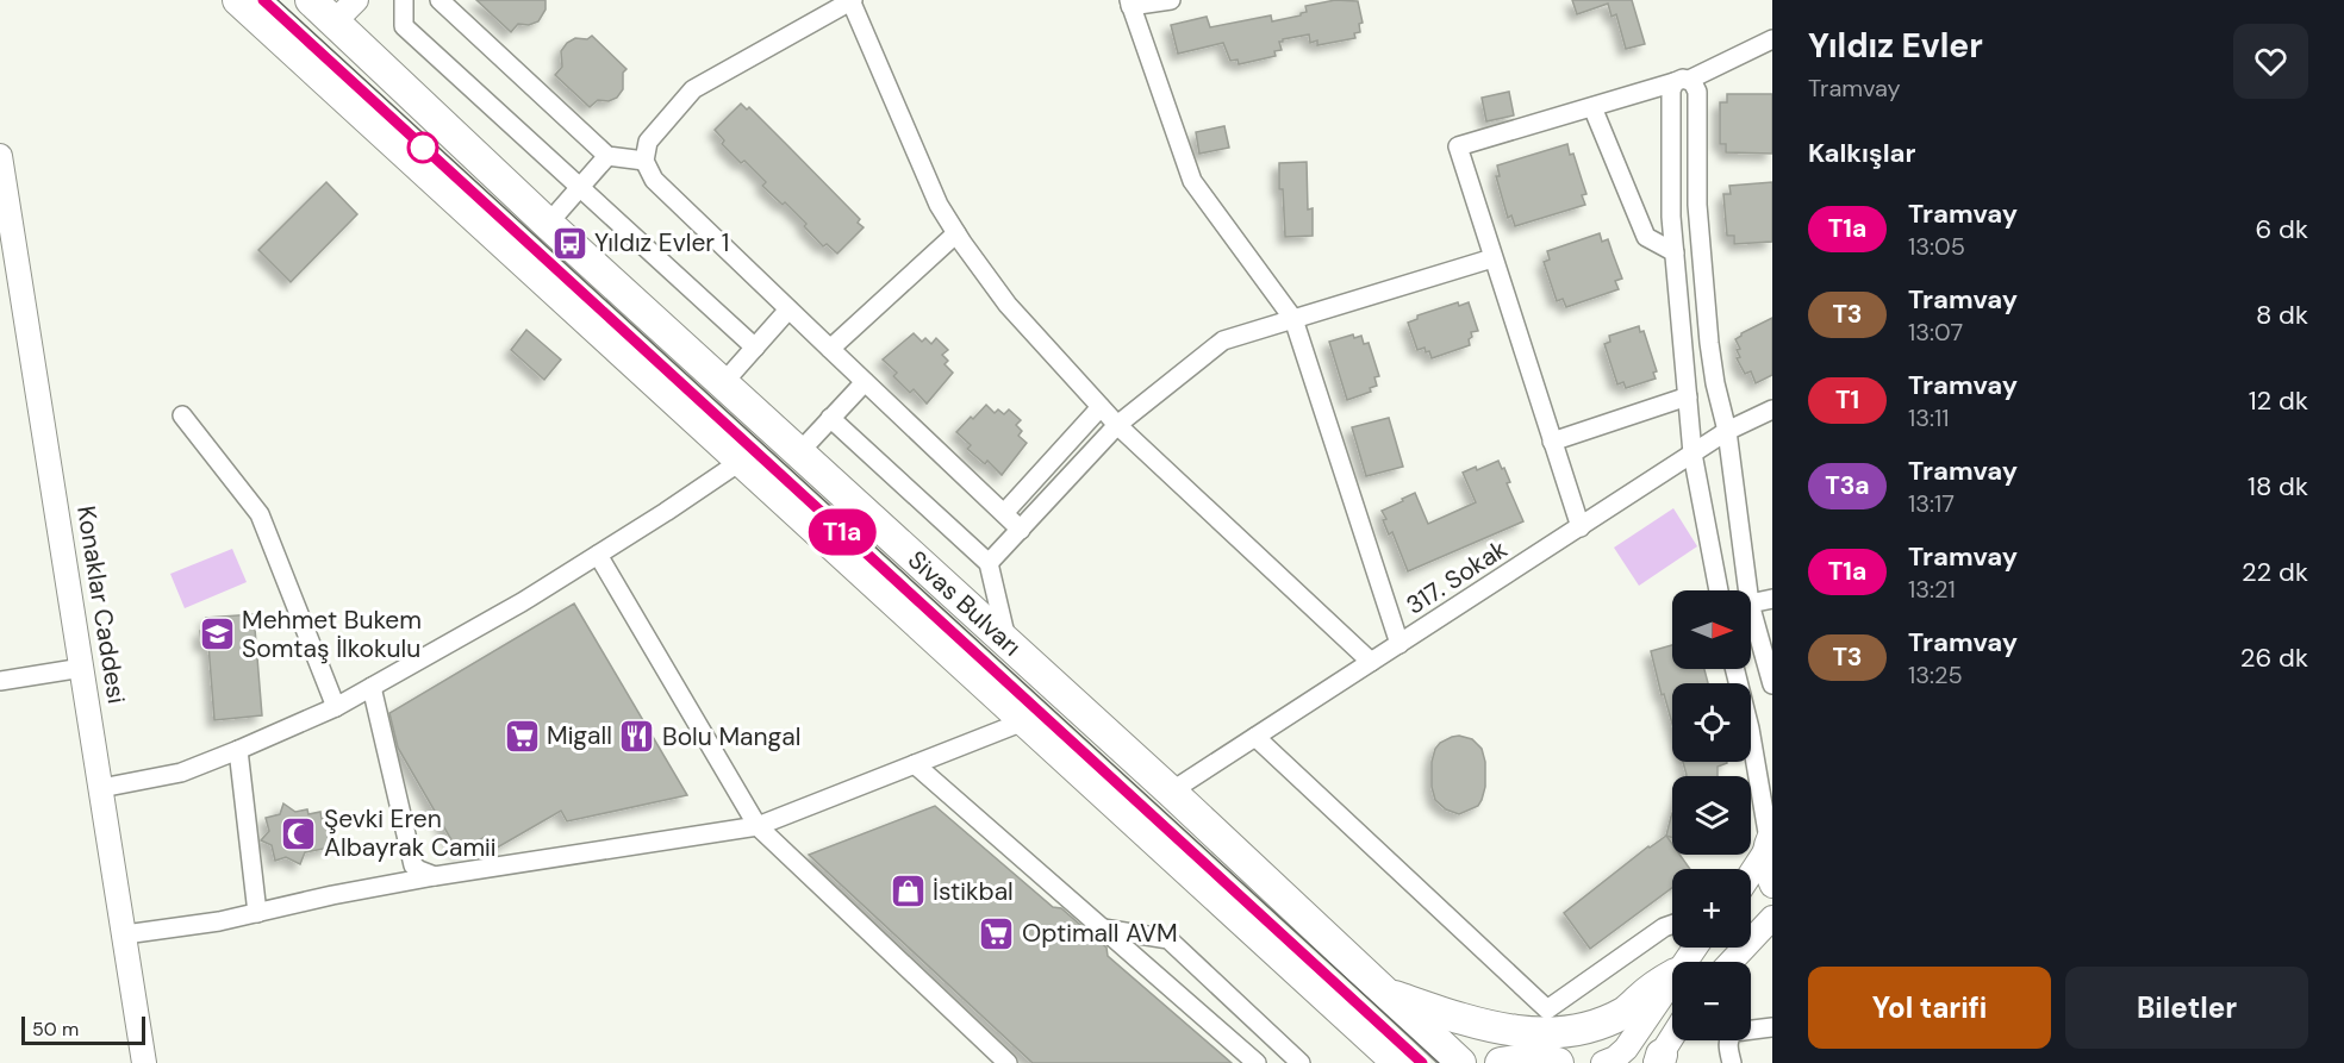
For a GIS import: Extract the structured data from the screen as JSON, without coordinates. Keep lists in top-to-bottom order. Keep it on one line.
{"streets":{"highway":["Sivas Bulvarı"],"street":["317. Sokak","Konaklar Caddesi"]},"crossings":[["317. Sokak","Sivas Bulvarı"]],"places":{"bus stop":["Yıldız Evler 1"],"school or university":["Mehmet Bukem Somtaş İlkokulu"],"supermarket":["Migall","Optimall AVM"],"restaurant":["Bolu Mangal"],"mosque":["Şevki Eren Albayrak Camii"],"shop":["İstikbal"]},"lines":["tram line T1a"],"scale_bar":"50 m","north":"right","page":{"on_map":"T1a","heading":[["Yıldız Evler","Tramvay"],"Kalkışlar"],"list":[{"mark":"T1a","name":"Tramvay","note":"13:05","value":"6 dk"},{"mark":"T3","name":"Tramvay","note":"13:07","value":"8 dk"},{"mark":"T1","name":"Tramvay","note":"13:11","value":"12 dk"},{"mark":"T3a","name":"Tramvay","note":"13:17","value":"18 dk"},{"mark":"T1a","name":"Tramvay","note":"13:21","value":"22 dk"},{"mark":"T3","name":"Tramvay","note":"13:25","value":"26 dk"}],"map_buttons":["+","−"],"buttons":["Yol tarifi","Biletler"],"scale":"50 m"}}
